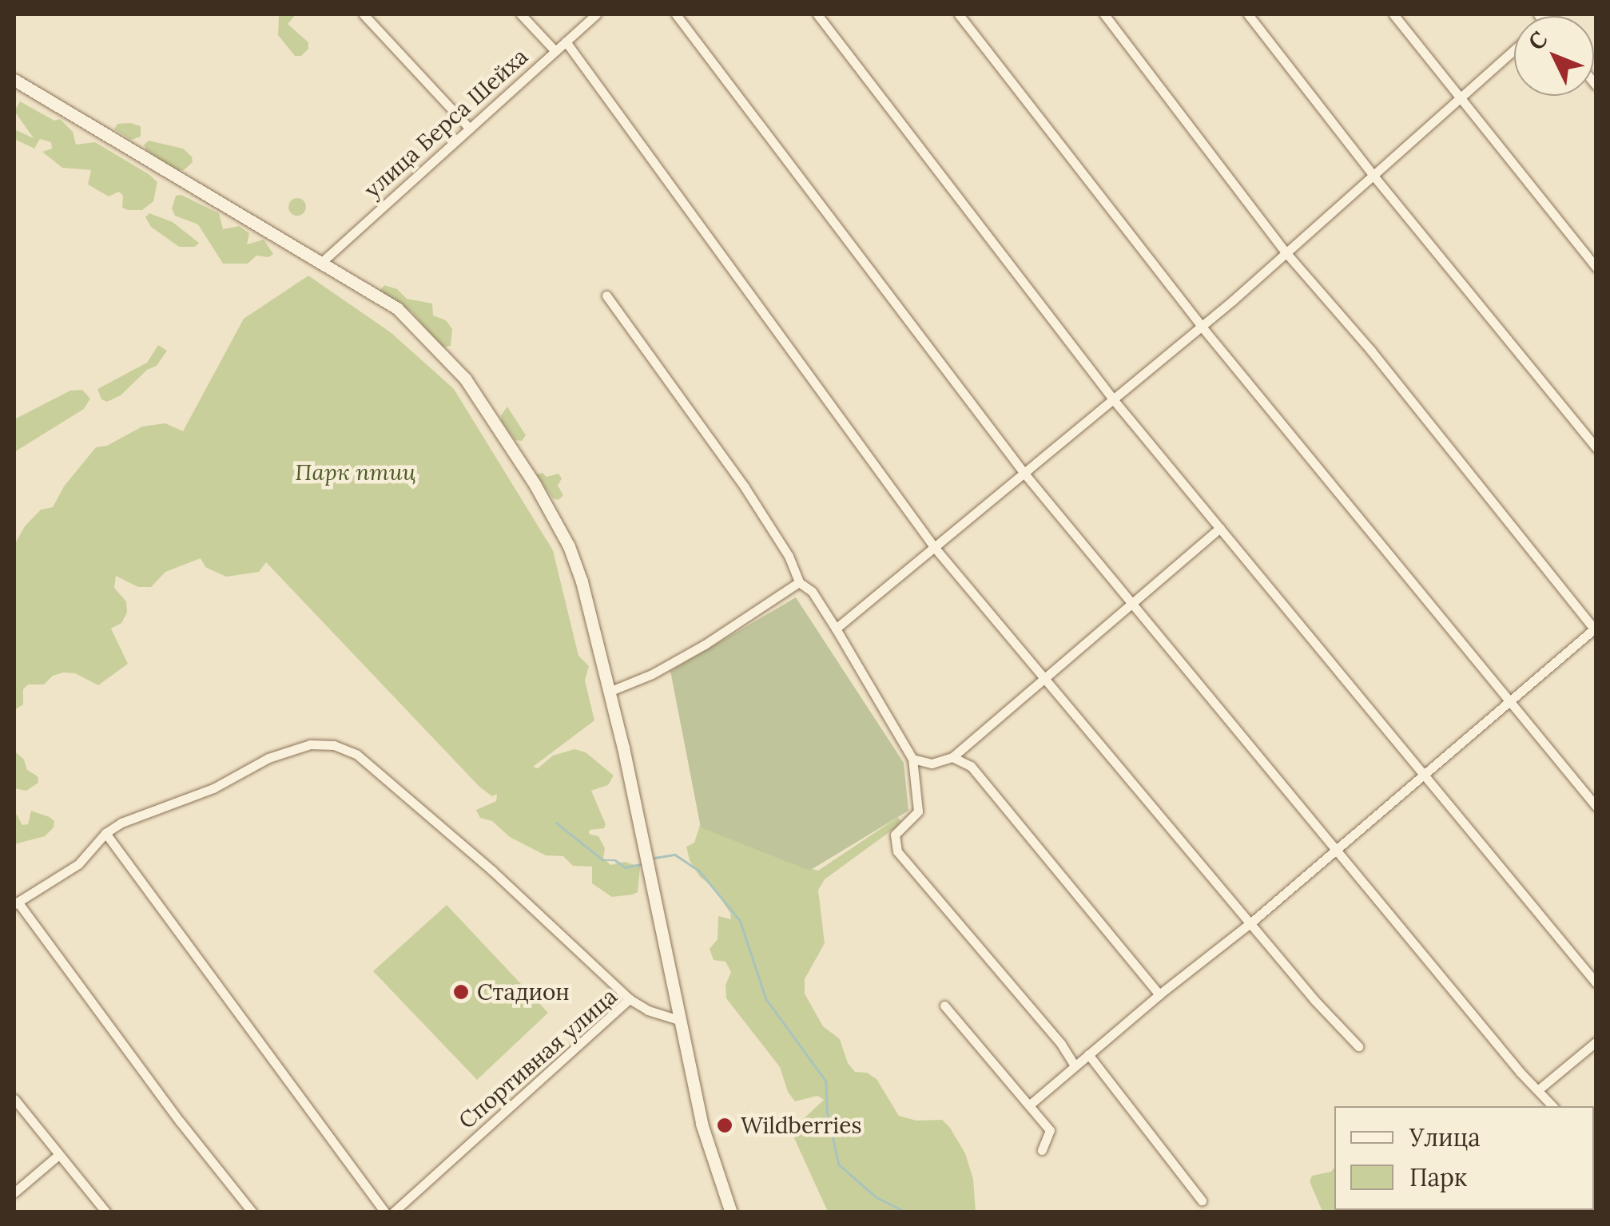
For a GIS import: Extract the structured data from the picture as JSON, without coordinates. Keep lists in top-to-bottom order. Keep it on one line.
{"streets":{"street":["улица Берса Шейха","Спортивная улица"]},"parks":["Парк птиц"],"places":["Стадион","Wildberries"],"legend":["Улица","Парк"],"north":"top left"}
